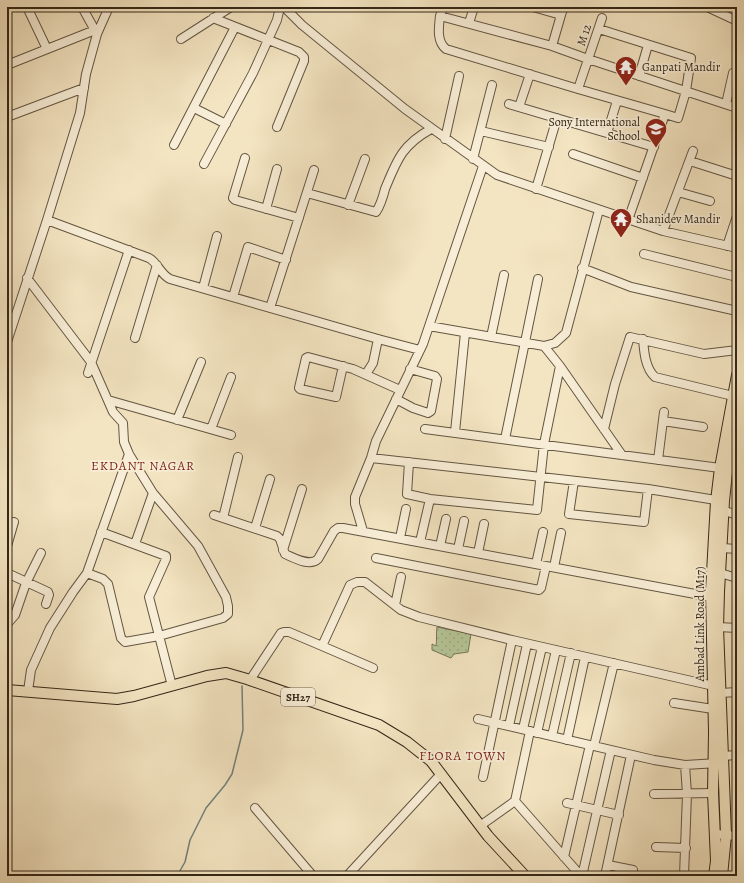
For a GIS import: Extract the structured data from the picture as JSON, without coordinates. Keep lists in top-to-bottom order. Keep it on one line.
{"streets":{"main road":["Ambad Link Road (M17)","SH27"],"street":["M 12"]},"districts":["EKDANT NAGAR","FLORA TOWN"],"places":{"temple":["Ganpati Mandir","Shanidev Mandir"],"school or university":["Sony International School"]}}
